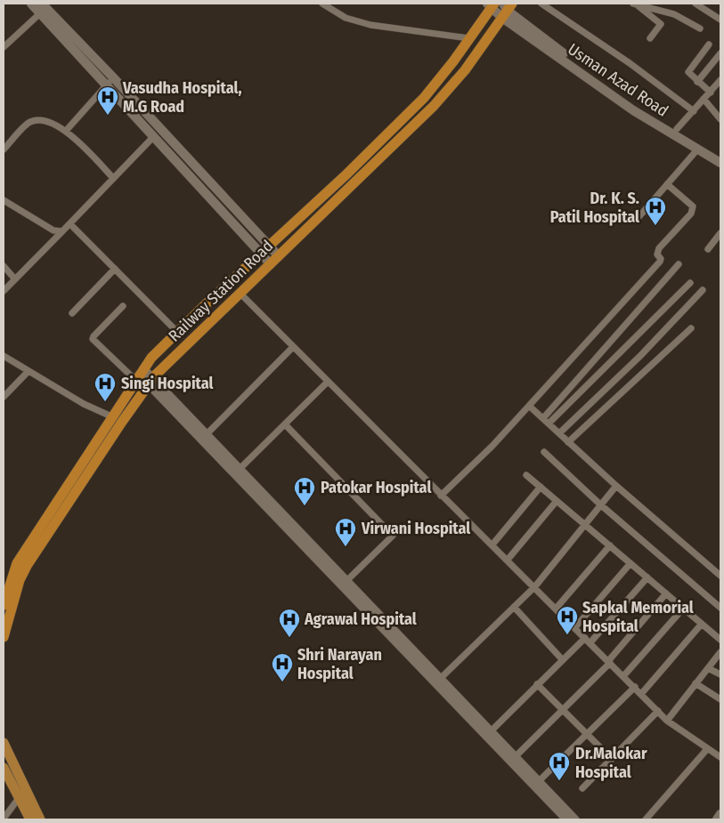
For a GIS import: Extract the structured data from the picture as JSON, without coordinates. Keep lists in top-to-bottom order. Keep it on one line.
{"streets":{"highway":["Railway Station Road"],"main road":["Usman Azad Road"]},"crossings":[["Usman Azad Road","Railway Station Road"]],"places":{"hospital":["Vasudha Hospital, M.G Road","Dr. K. S. Patil Hospital","Singi Hospital","Patokar Hospital","Virwani Hospital","Sapkal Memorial Hospital","Agrawal Hospital","Shri Narayan Hospital","Dr.Malokar Hospital"]}}
